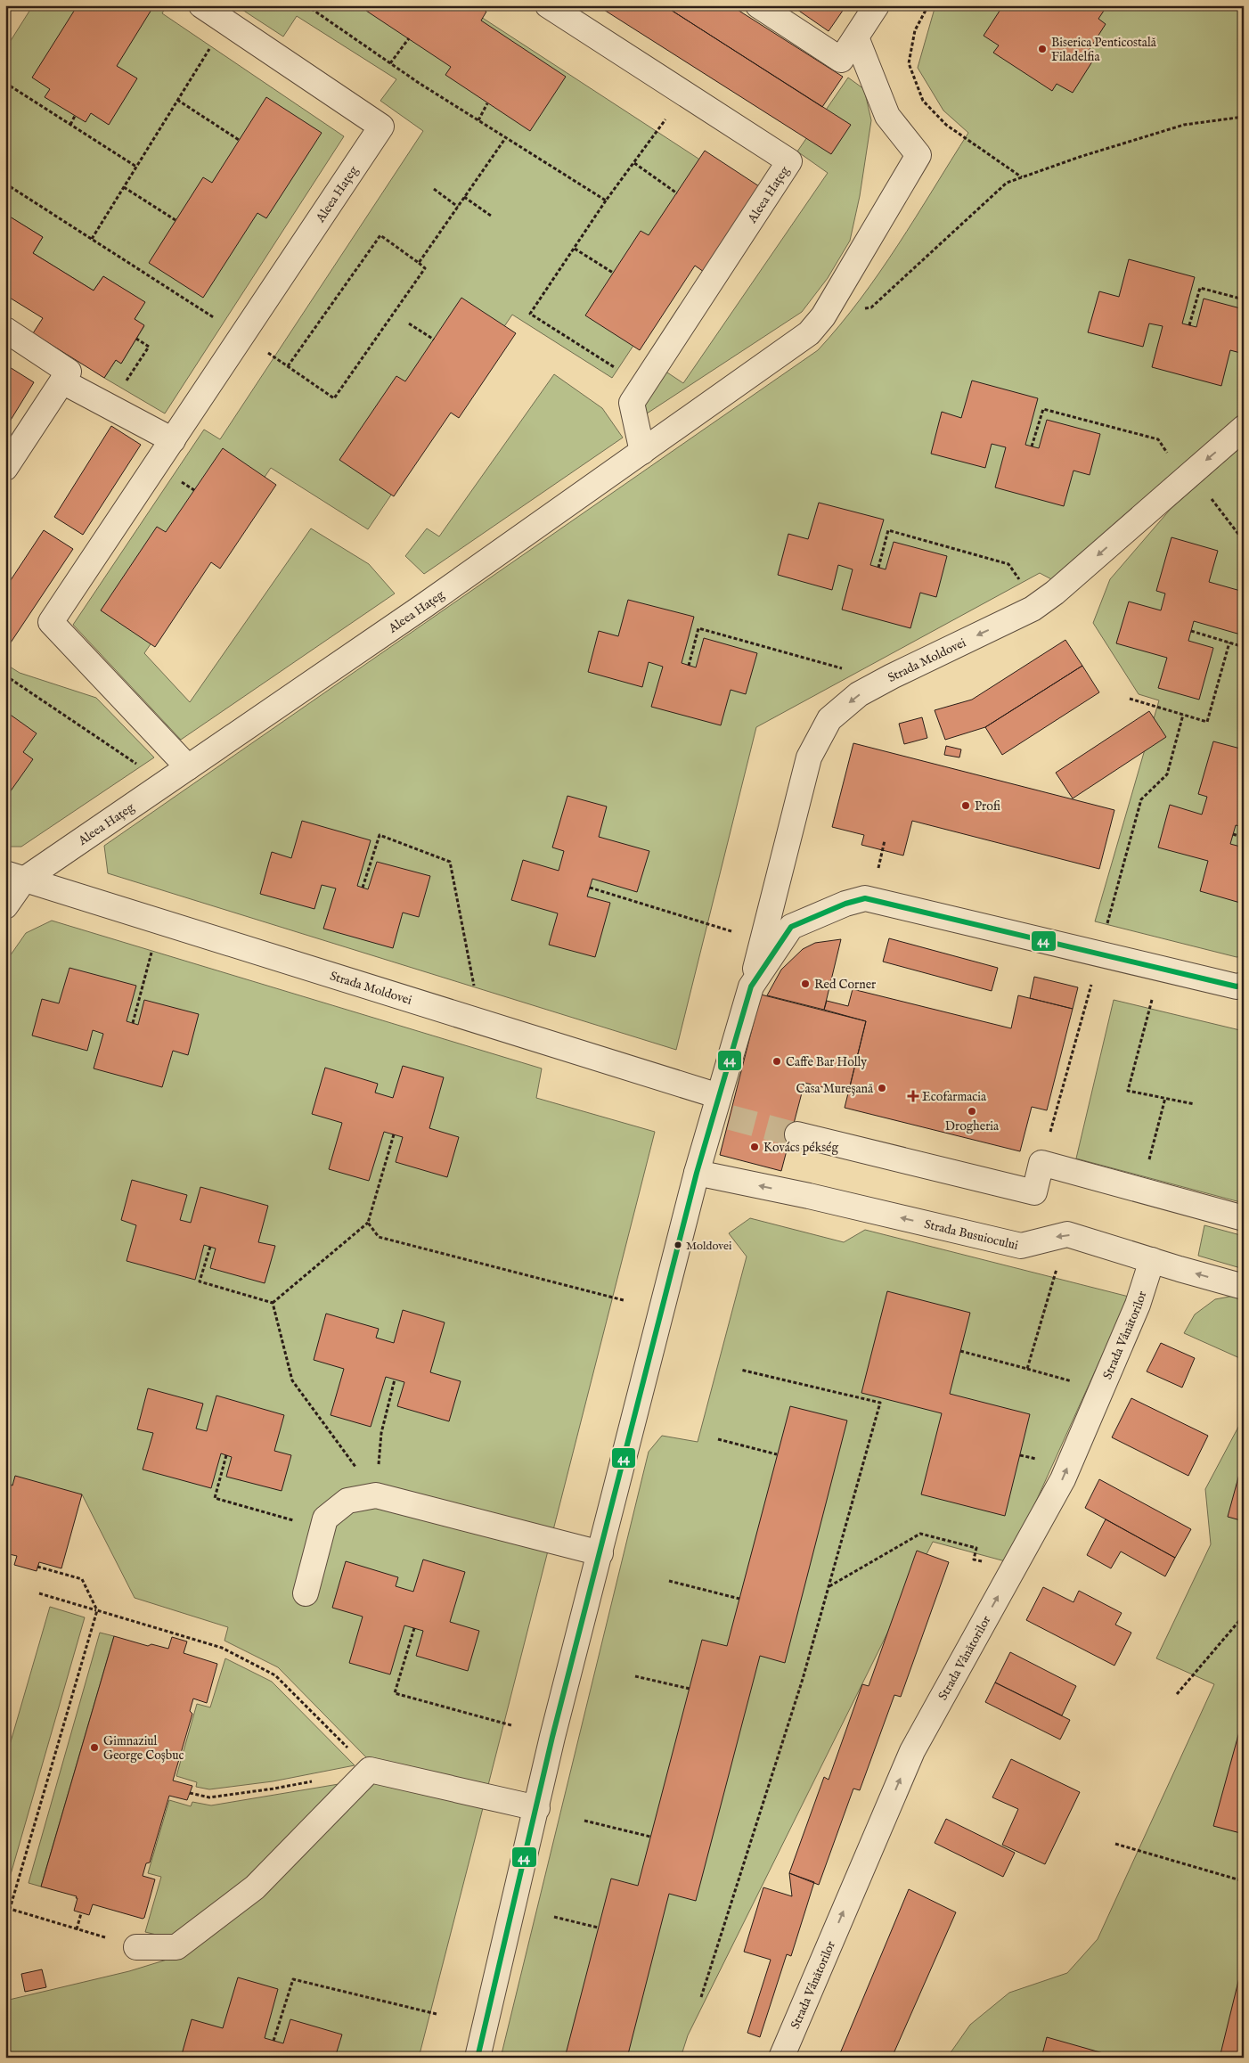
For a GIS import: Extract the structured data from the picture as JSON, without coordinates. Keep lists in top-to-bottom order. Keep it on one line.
{"streets":{"street":["Aleea Hațeg","Strada Moldovei","Strada Busuiocului","Strada Vânătorilor"]},"crossings":[["Aleea Hațeg","Strada Moldovei"],["Strada Moldovei","Strada Busuiocului"]],"one_way":["Strada Busuiocului","Strada Vânătorilor"],"places":{"other":["Biserica Penticostală Filadelfia","Profi","Red Corner","Caffe Bar Holly","Casa Mureșană","Drogheria","Kovács pékség","Moldovei","Gimnaziul George Coșbuc"],"health":["Ecofarmacia"]},"lines":["transit line 44"]}
